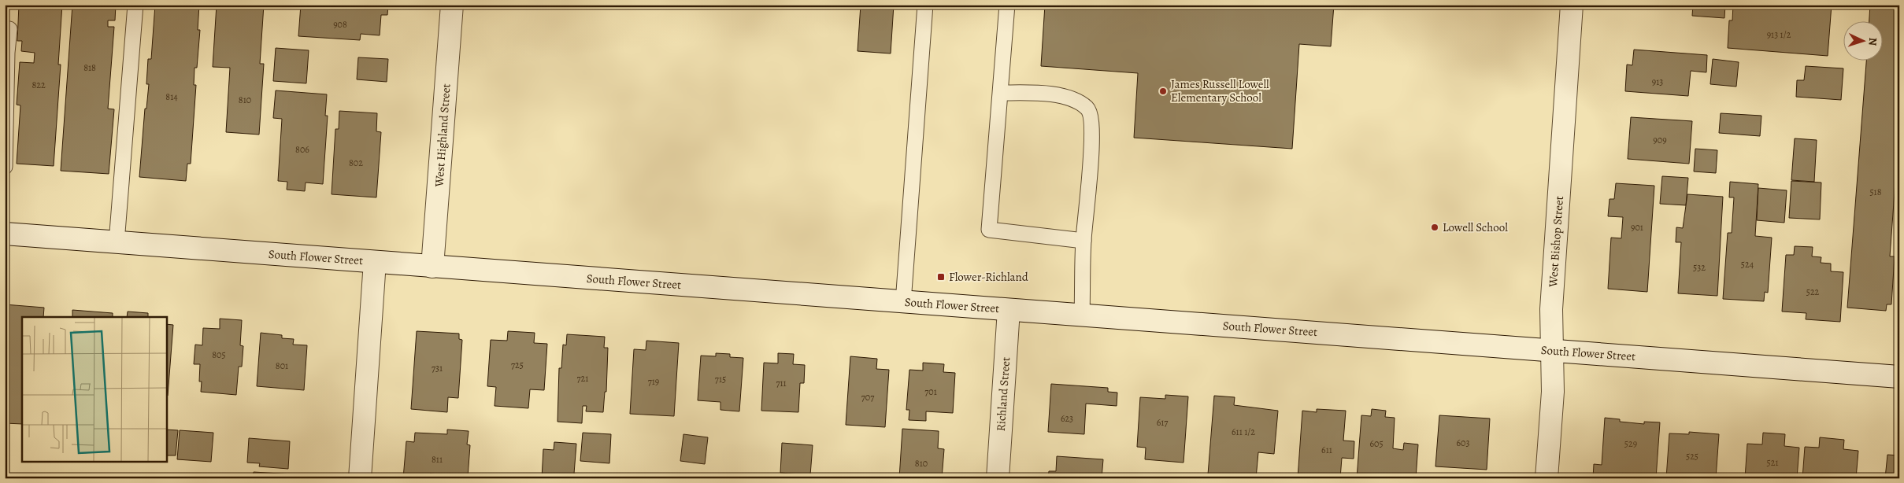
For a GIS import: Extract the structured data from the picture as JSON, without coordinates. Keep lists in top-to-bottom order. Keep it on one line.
{"streets":{"street":["West Highland Street","West Bishop Street","South Flower Street","Richland Street"]},"crossings":[["West Highland Street","South Flower Street"],["West Bishop Street","South Flower Street"],["South Flower Street","Richland Street"]],"places":{"other":["James Russell Lowell Elementary School","Lowell School"],"transit":["Flower-Richland"]},"house_numbers":["908","913 1/2","818","913","822","814","810","909","806","802","518","901","524","532","522","805","725","801","731","721","715","719","711","701","707","623","617","611 1/2","603","605","529","611","525","811","521","810"],"north":"right"}
